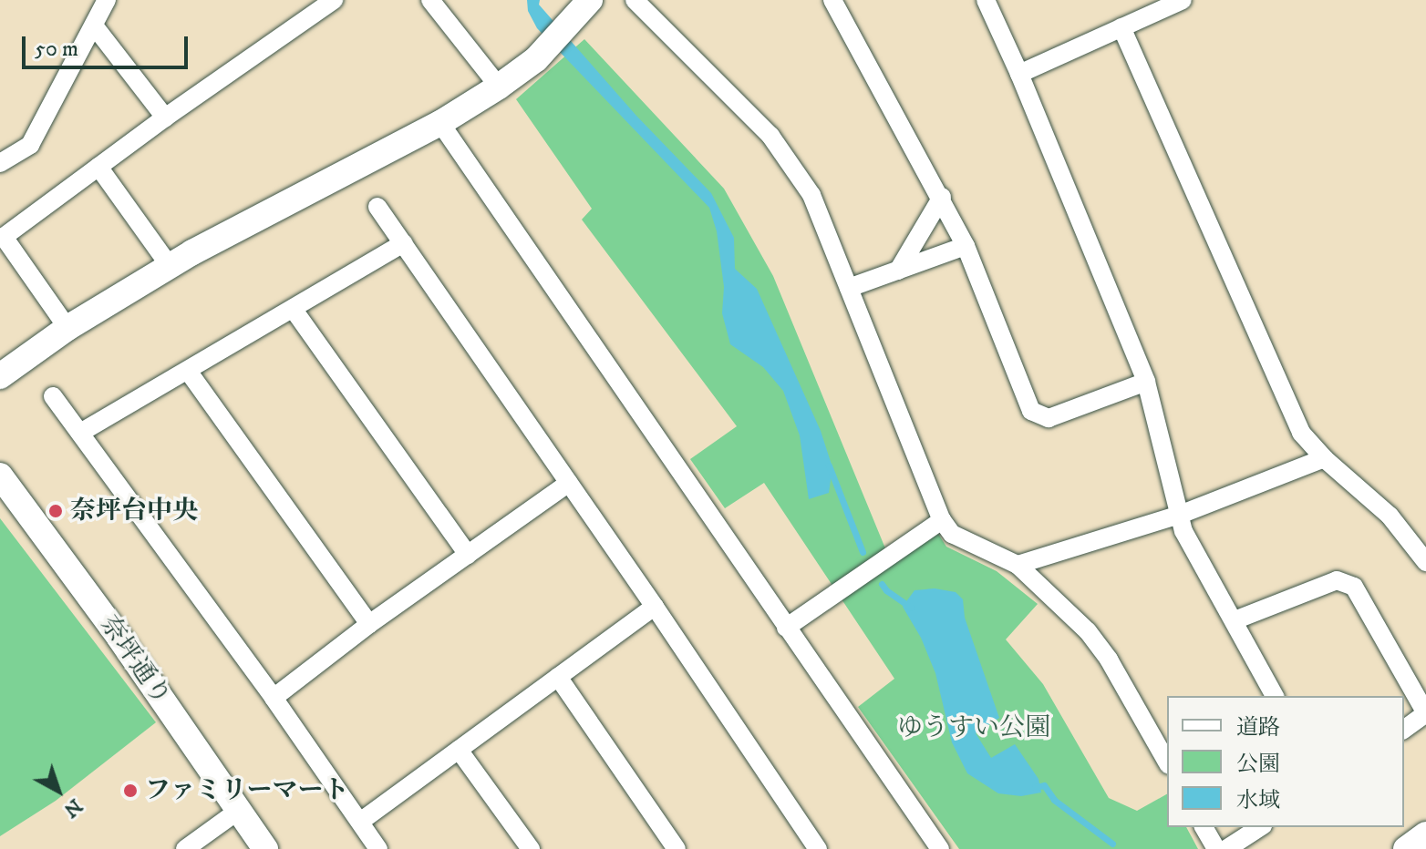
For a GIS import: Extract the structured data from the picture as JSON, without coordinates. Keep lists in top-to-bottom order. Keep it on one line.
{"streets":{"street":["奈坪通り"]},"parks":["ゆうすい公園"],"places":["奈坪台中央","ファミリーマート"],"legend":["道路","公園","水域"],"scale_bar":"50 m","north":"bottom right"}
